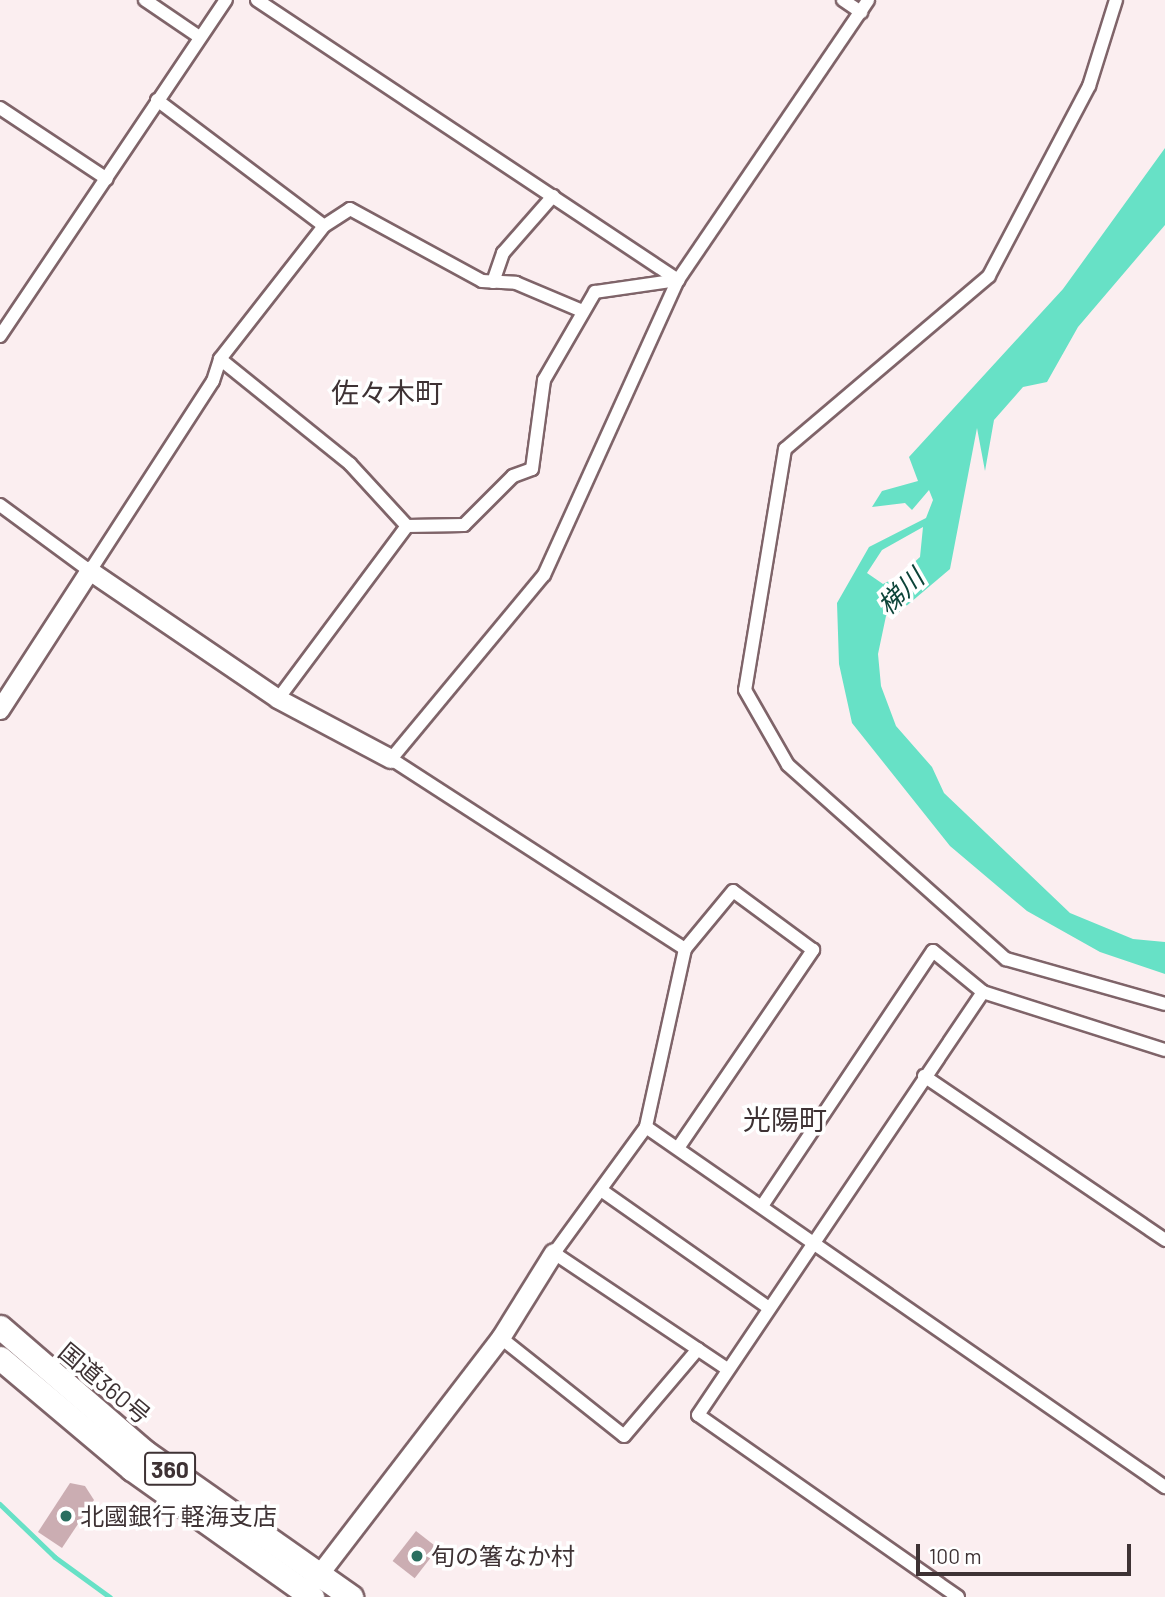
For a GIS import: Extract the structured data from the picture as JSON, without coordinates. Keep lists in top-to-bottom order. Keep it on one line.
{"streets":{"highway":["国道360号","360"]},"districts":["佐々木町","光陽町"],"water":["梯川"],"places":["北國銀行 軽海支店","旬の箸なか村"],"scale_bar":"100 m"}
